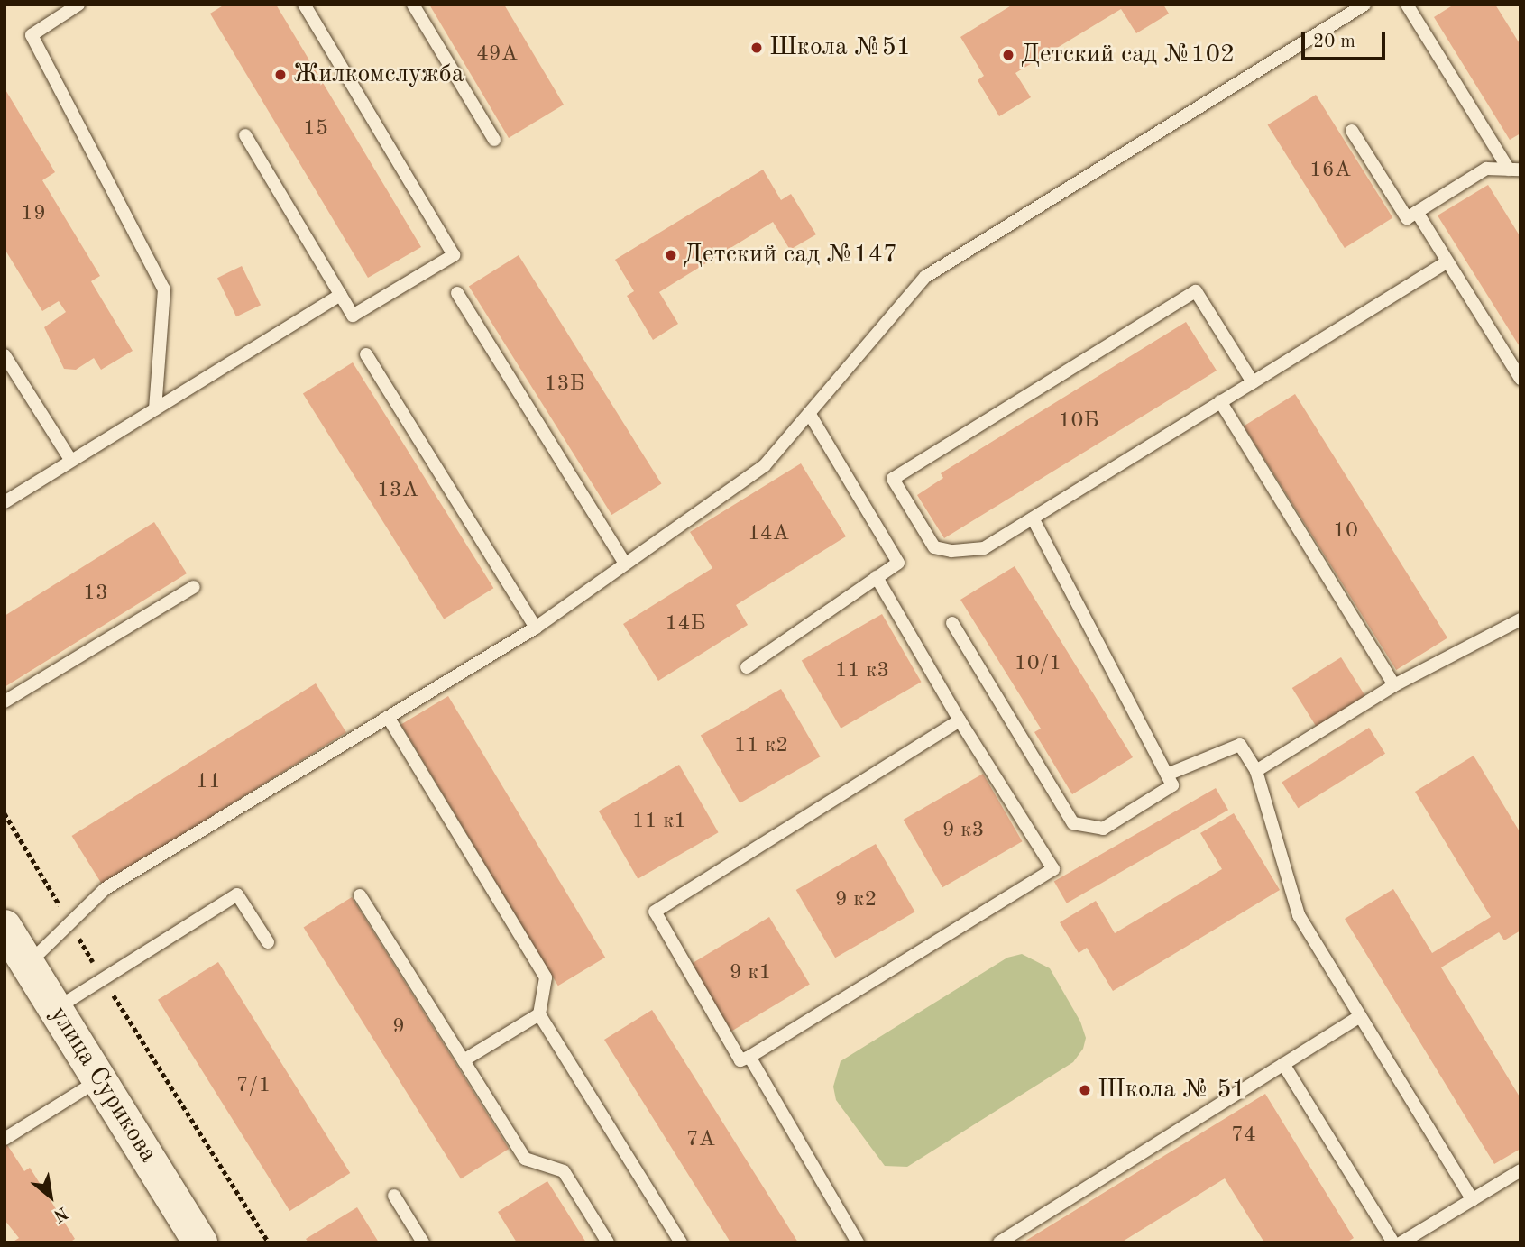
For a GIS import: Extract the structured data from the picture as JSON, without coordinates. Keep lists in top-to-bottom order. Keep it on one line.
{"streets":{"street":["улица Сурикова"]},"places":["Школа №51","Детский сад №102","Жилкомслужба","Детский сад №147","Школа № 51"],"house_numbers":["49А","15","16А","19","13Б","10Б","13А","10","14А","13","14Б","10/1","11 к3","11 к2","11","11 к1","9 к3","9 к2","9 к1","9","7/1","74","7А"],"scale_bar":"20 m","north":"bottom right"}
